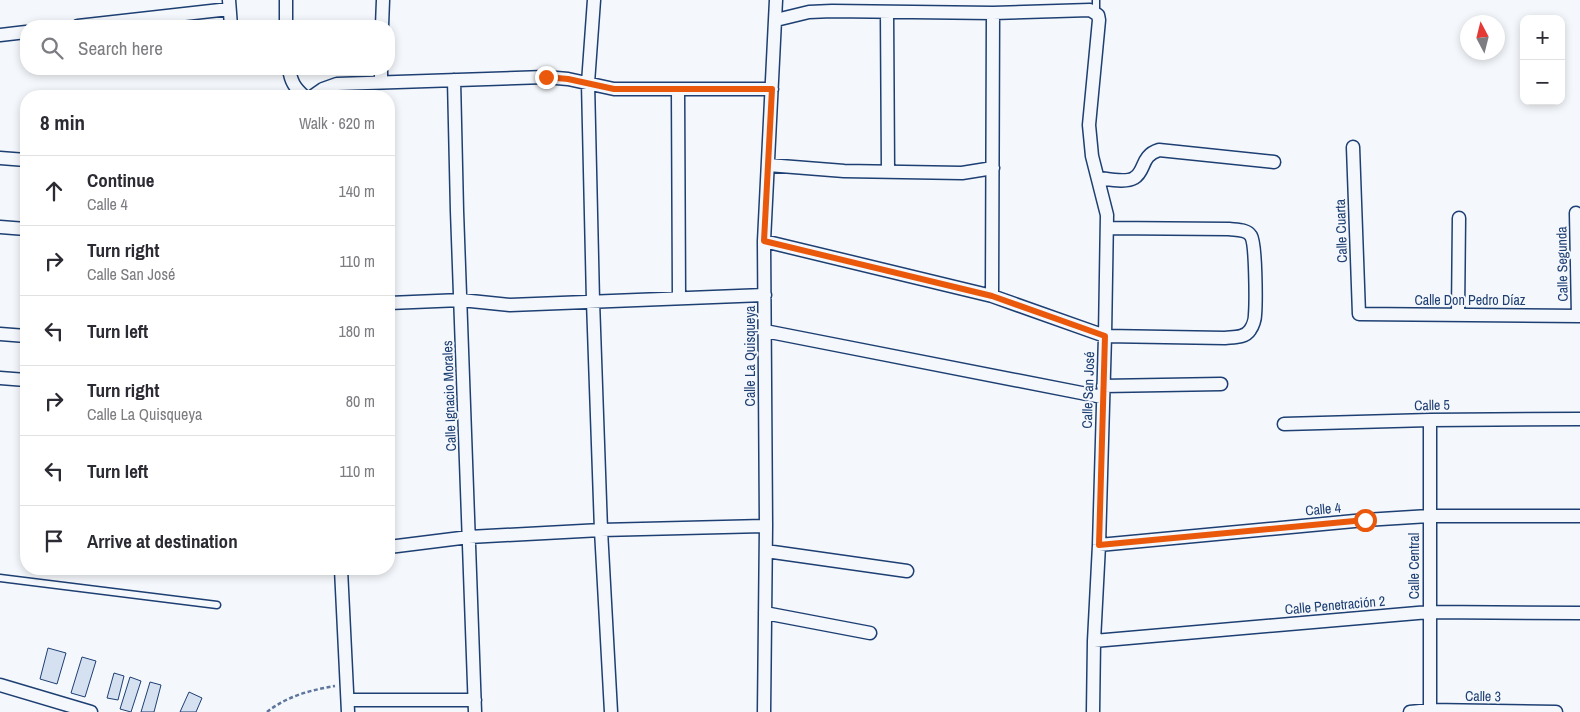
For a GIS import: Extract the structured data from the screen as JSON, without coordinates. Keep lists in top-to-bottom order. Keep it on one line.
{"streets":{"street":["Calle Cuarta","Calle Segunda","Calle Don Pedro Díaz","Calle La Quisqueya","Calle San José","Calle Ignacio Morales","Calle 5","Calle 4","Calle Central","Calle Penetración 2","Calle 3"]},"crossings":[["Calle Cuarta","Calle Don Pedro Díaz"],["Calle Segunda","Calle Don Pedro Díaz"],["Calle San José","Calle 4"],["Calle San José","Calle Penetración 2"],["Calle 5","Calle Central"],["Calle 4","Calle Central"],["Calle Central","Calle Penetración 2"],["Calle Central","Calle 3"]],"north":"top","page":{"map_buttons":["+","−"],"search":"Search here","heading":["8 min","Walk · 620 m"],"list":[["Continue","Calle 4","140 m"],["Turn right","Calle San José","110 m"],["Turn left","180 m"],["Turn right","Calle La Quisqueya","80 m"],["Turn left","110 m"],"Arrive at destination"]}}
